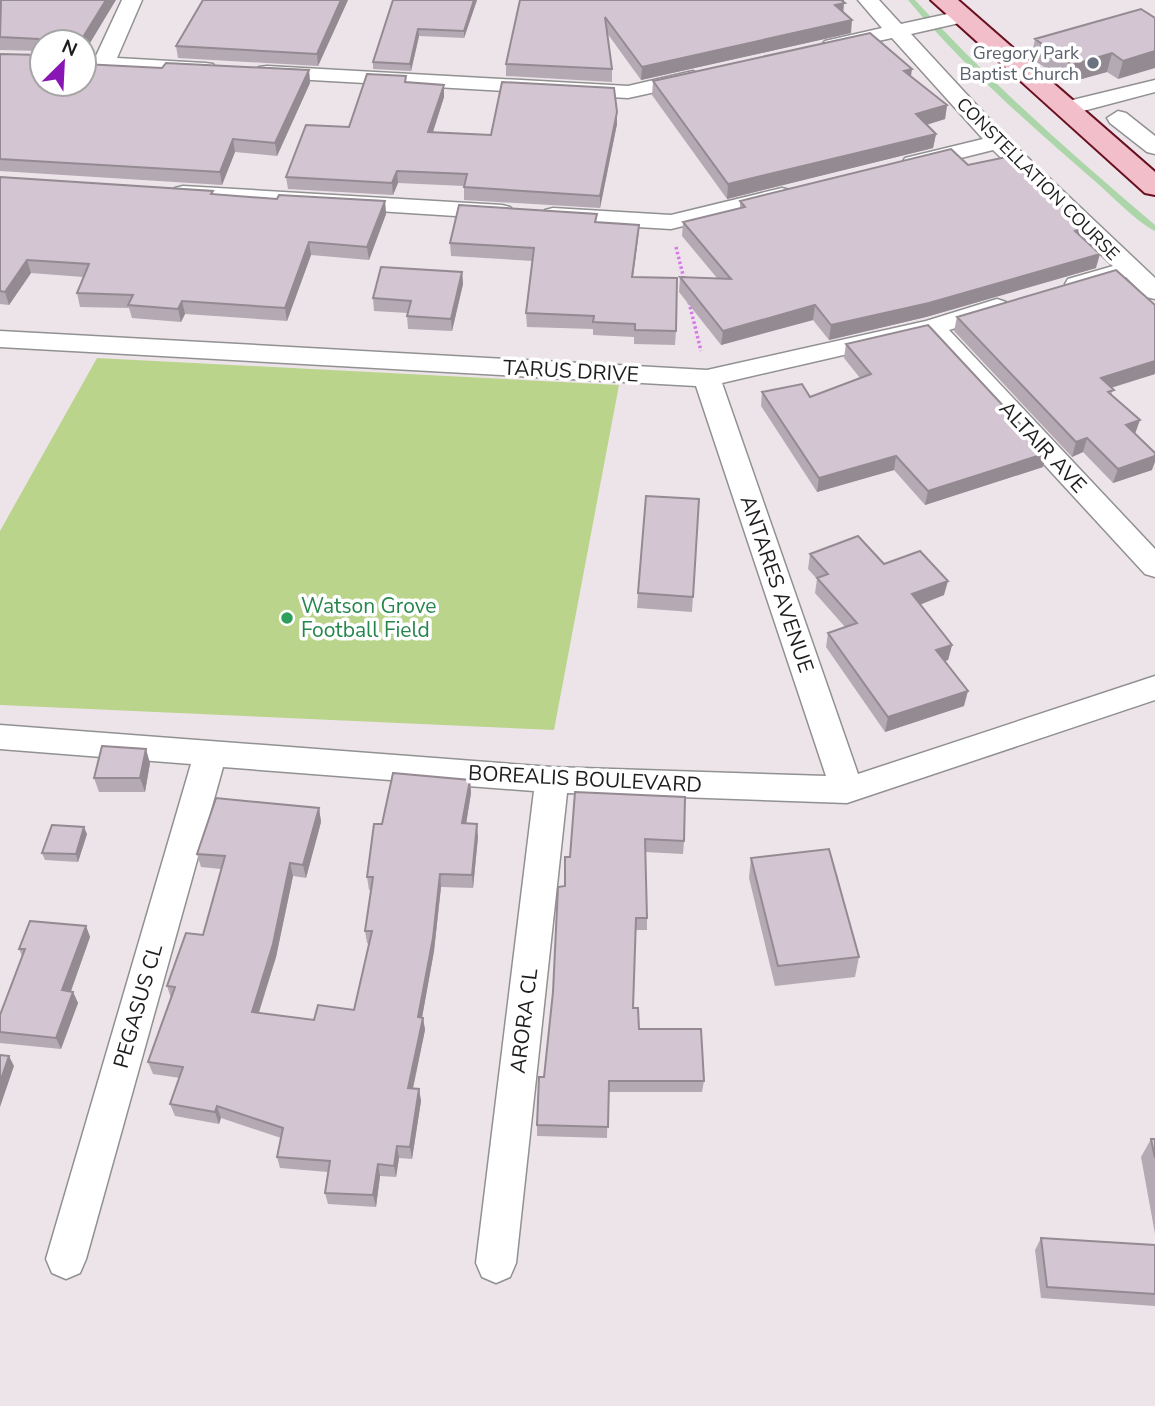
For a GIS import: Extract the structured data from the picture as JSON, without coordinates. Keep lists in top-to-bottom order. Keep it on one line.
{"streets":{"street":["CONSTELLATION COURSE","TARUS DRIVE","ALTAIR AVE","ANTARES AVENUE","BOREALIS BOULEVARD","PEGASUS CL","ARORA CL"]},"crossings":[["TARUS DRIVE","ALTAIR AVE"],["TARUS DRIVE","ANTARES AVENUE"],["ANTARES AVENUE","BOREALIS BOULEVARD"],["BOREALIS BOULEVARD","PEGASUS CL"],["BOREALIS BOULEVARD","ARORA CL"]],"places":["Gregory Park Baptist Church","Watson Grove Football Field"],"north":"top right"}
